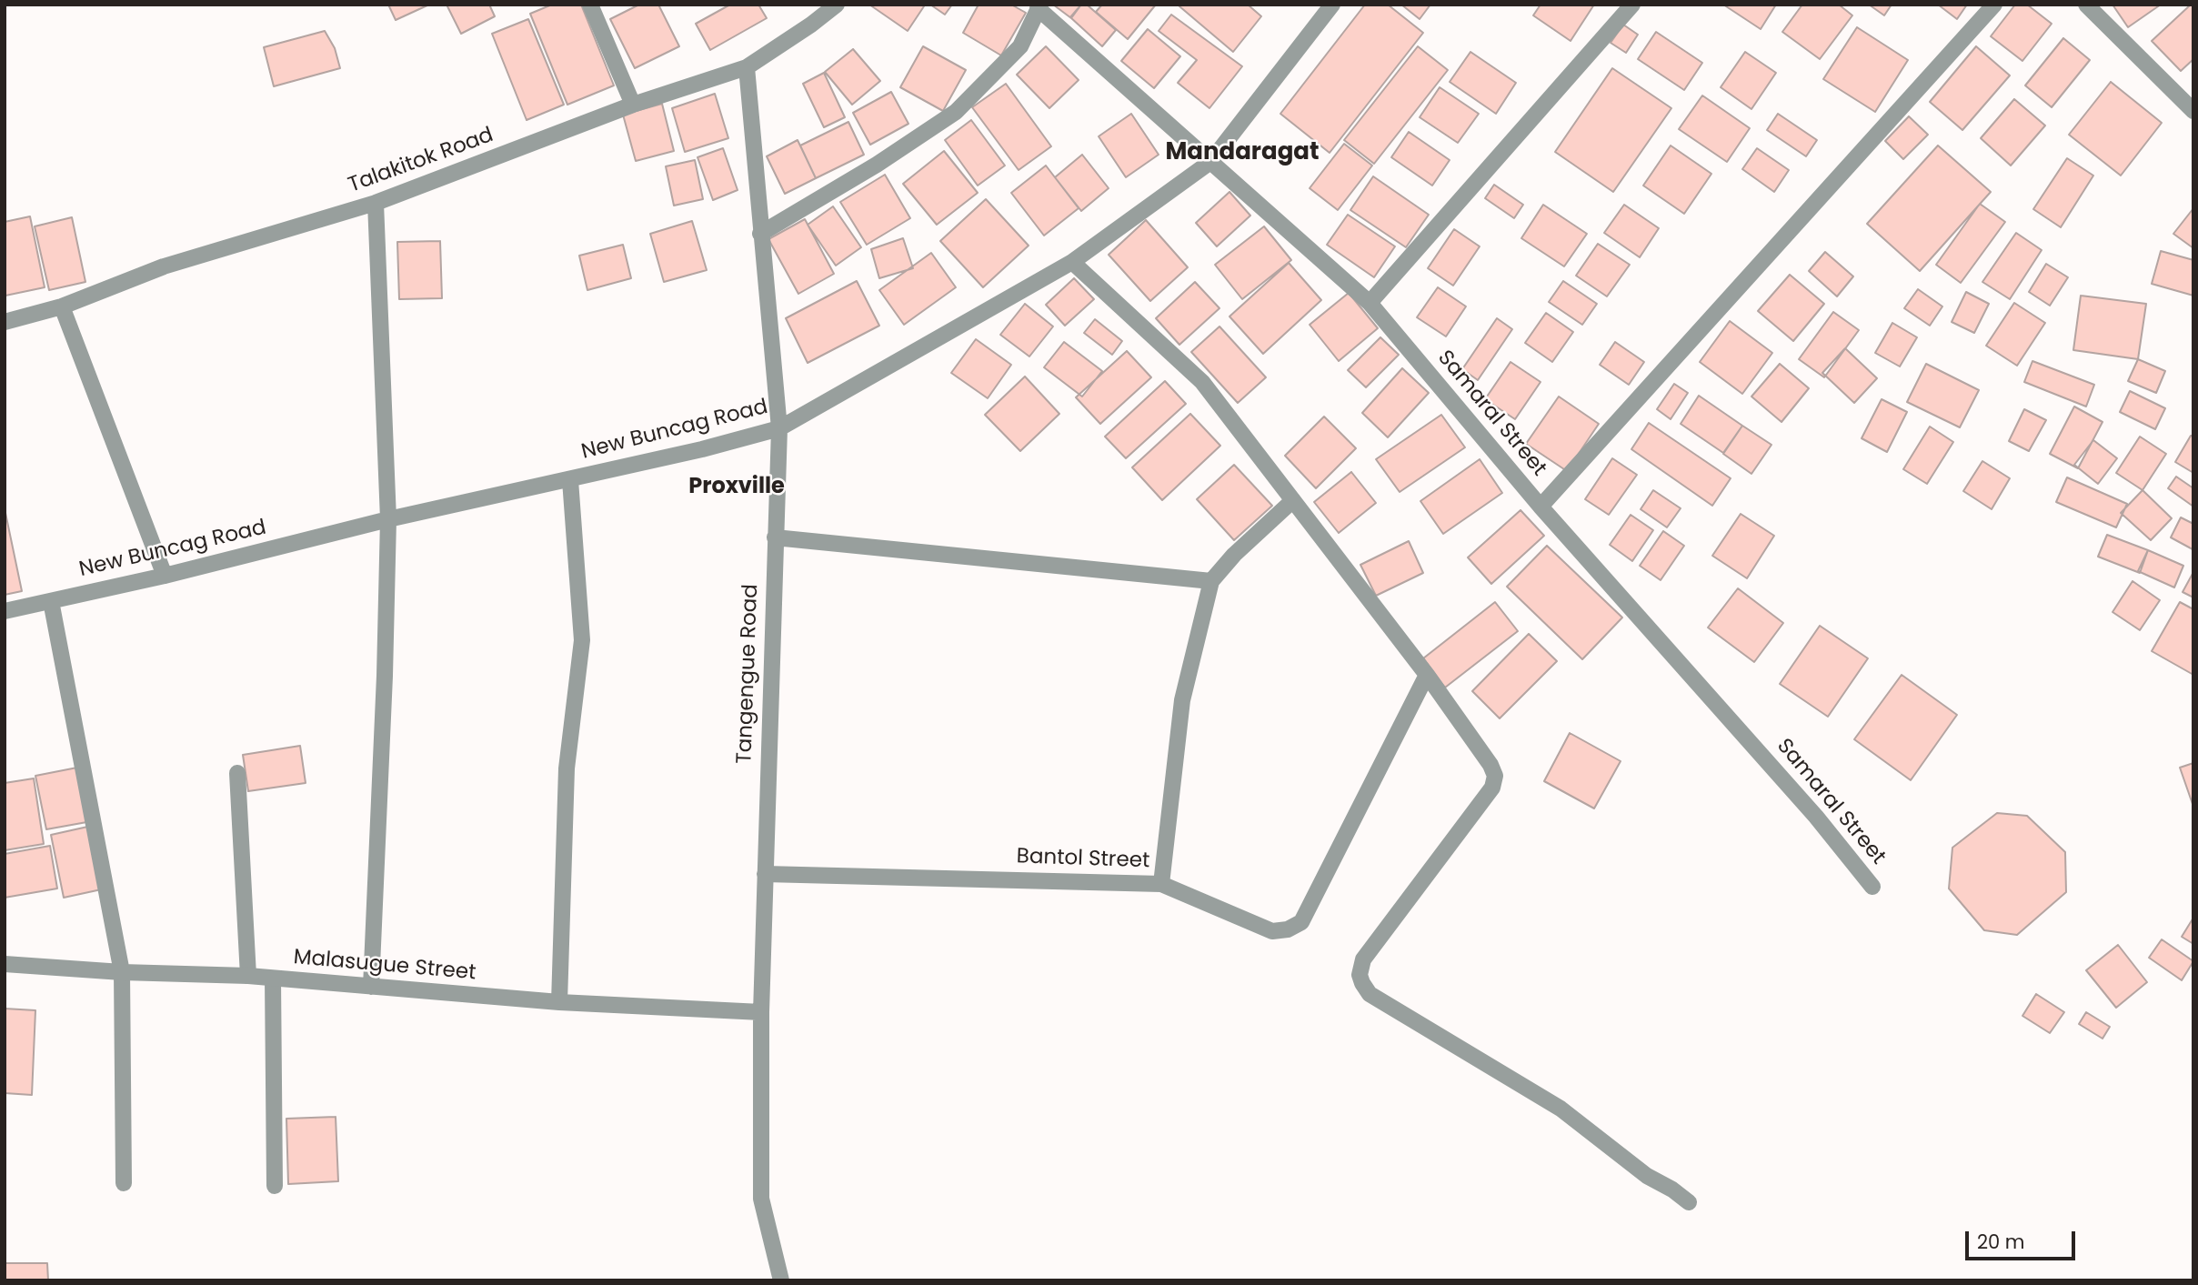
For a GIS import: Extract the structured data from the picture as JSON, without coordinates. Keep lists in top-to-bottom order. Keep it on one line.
{"streets":{"street":["Talakitok Road","Samaral Street","New Buncag Road","Tangengue Road","Bantol Street","Malasugue Street"]},"crossings":[["Talakitok Road","Tangengue Road"],["Samaral Street","New Buncag Road"],["New Buncag Road","Tangengue Road"],["Tangengue Road","Bantol Street"],["Tangengue Road","Malasugue Street"]],"districts":["Mandaragat","Proxville"],"scale_bar":"20 m"}
